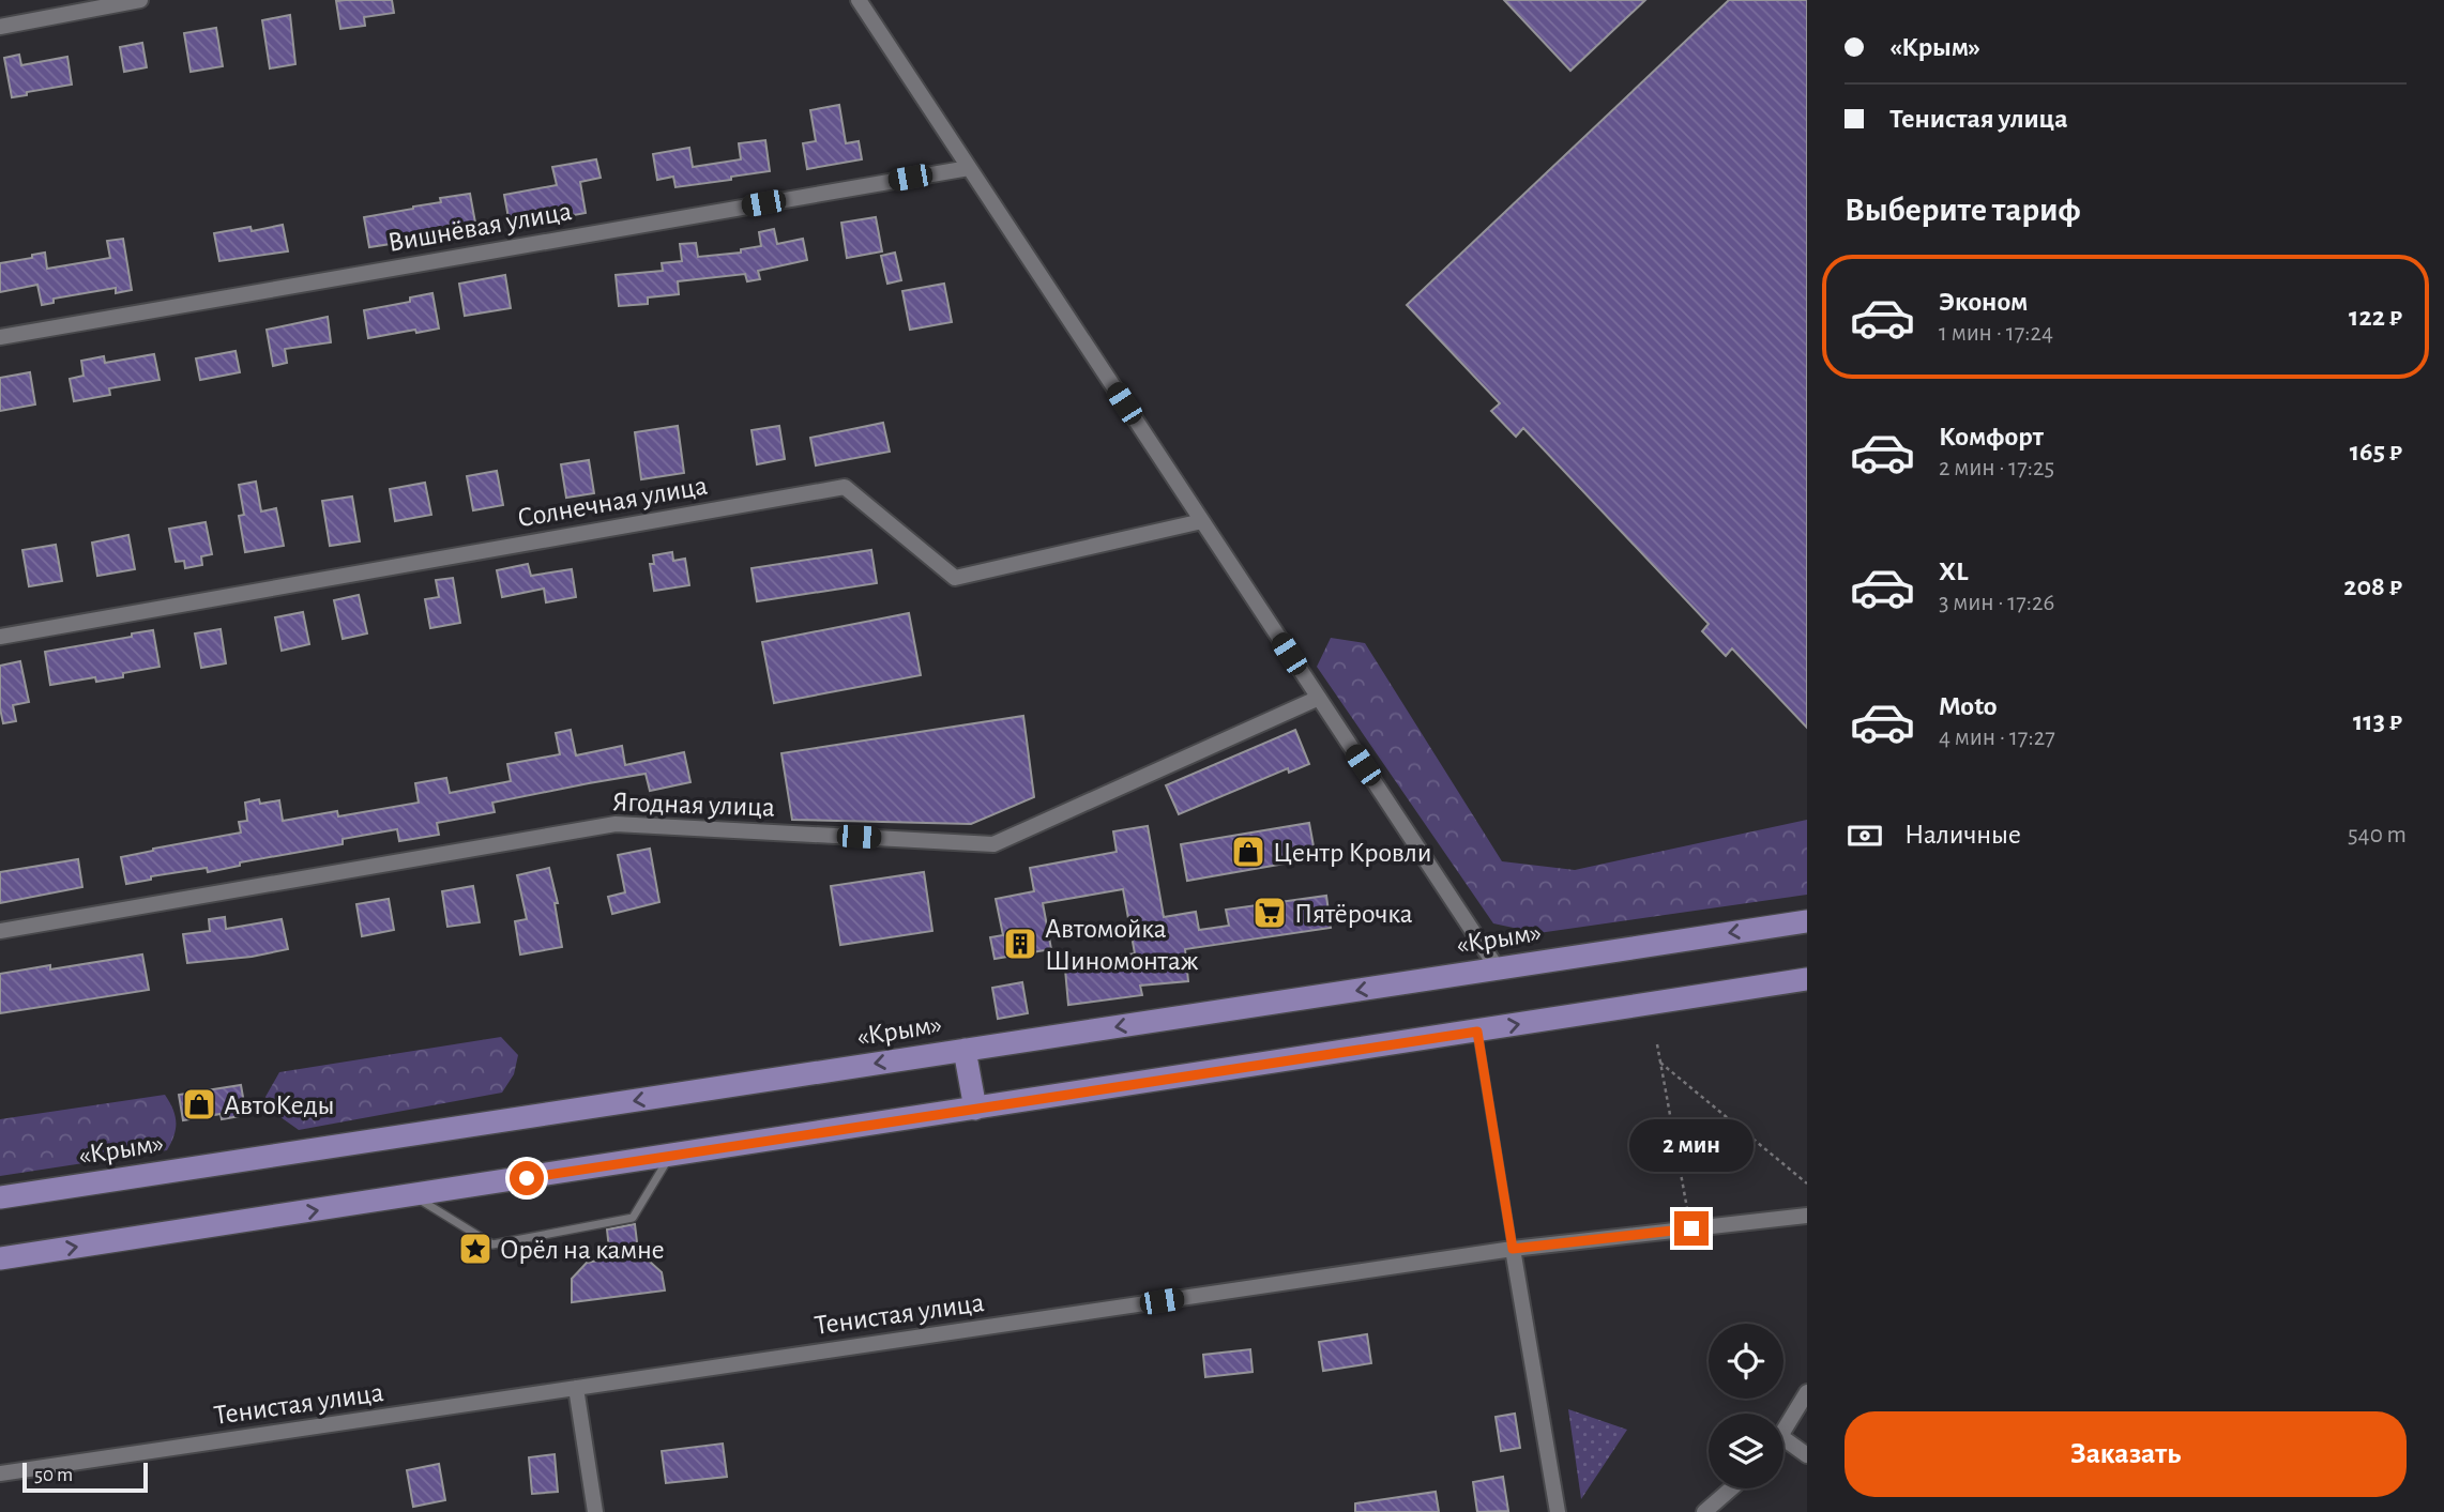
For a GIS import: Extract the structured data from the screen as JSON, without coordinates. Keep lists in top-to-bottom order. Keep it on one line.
{"streets":{"main road":["«Крым»"],"street":["Вишнёвая улица","Солнечная улица","Ягодная улица","Тенистая улица"]},"places":{"shop":["Центр Кровли","АвтоКеды"],"supermarket":["Пятёрочка"],"building":["Автомойка Шиномонтаж"],"place":["Орёл на камне"]},"scale_bar":"50 m","page":{"banner":["«Крым»","Тенистая улица"],"heading":"Выберите тариф","list":[{"name":"Эконом","note":"1 мин · 17:24","value":"122 ₽"},{"name":"Комфорт","note":"2 мин · 17:25","value":"165 ₽"},{"name":"XL","note":"3 мин · 17:26","value":"208 ₽"},{"name":"Moto","note":"4 мин · 17:27","value":"113 ₽"}],"pay":["Наличные","540 m"],"bubble":"2 мин","buttons":"Заказать","scale":"50 m"}}
